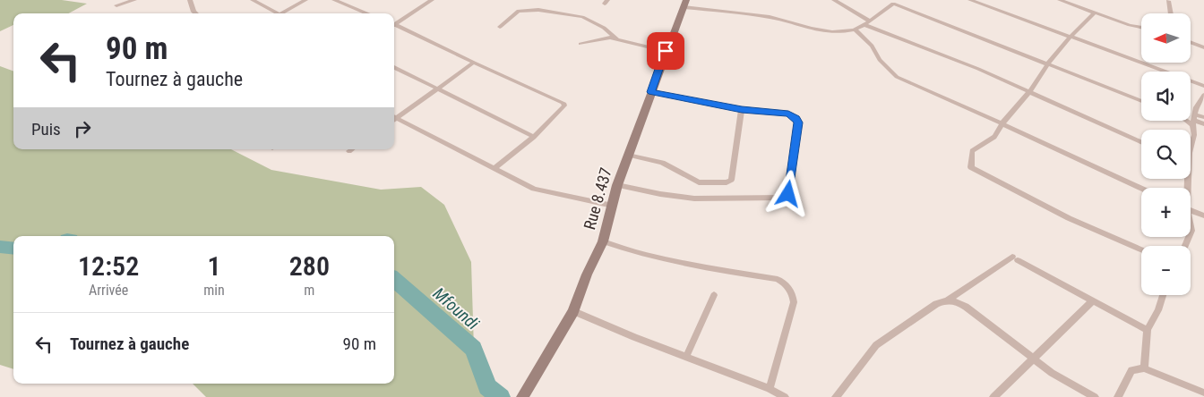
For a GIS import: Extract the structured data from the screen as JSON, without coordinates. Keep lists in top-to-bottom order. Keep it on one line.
{"streets":{"main road":["Rue 8.437"]},"water":["Mfoundi"],"north":"left","page":{"map_buttons":["+","−"],"turn":["90 m","Tournez à gauche"],"then":"Puis","eta":["12:52","Arrivée","1","min","280","m"],"list":[{"name":"Tournez à gauche","value":"90 m"}]}}
